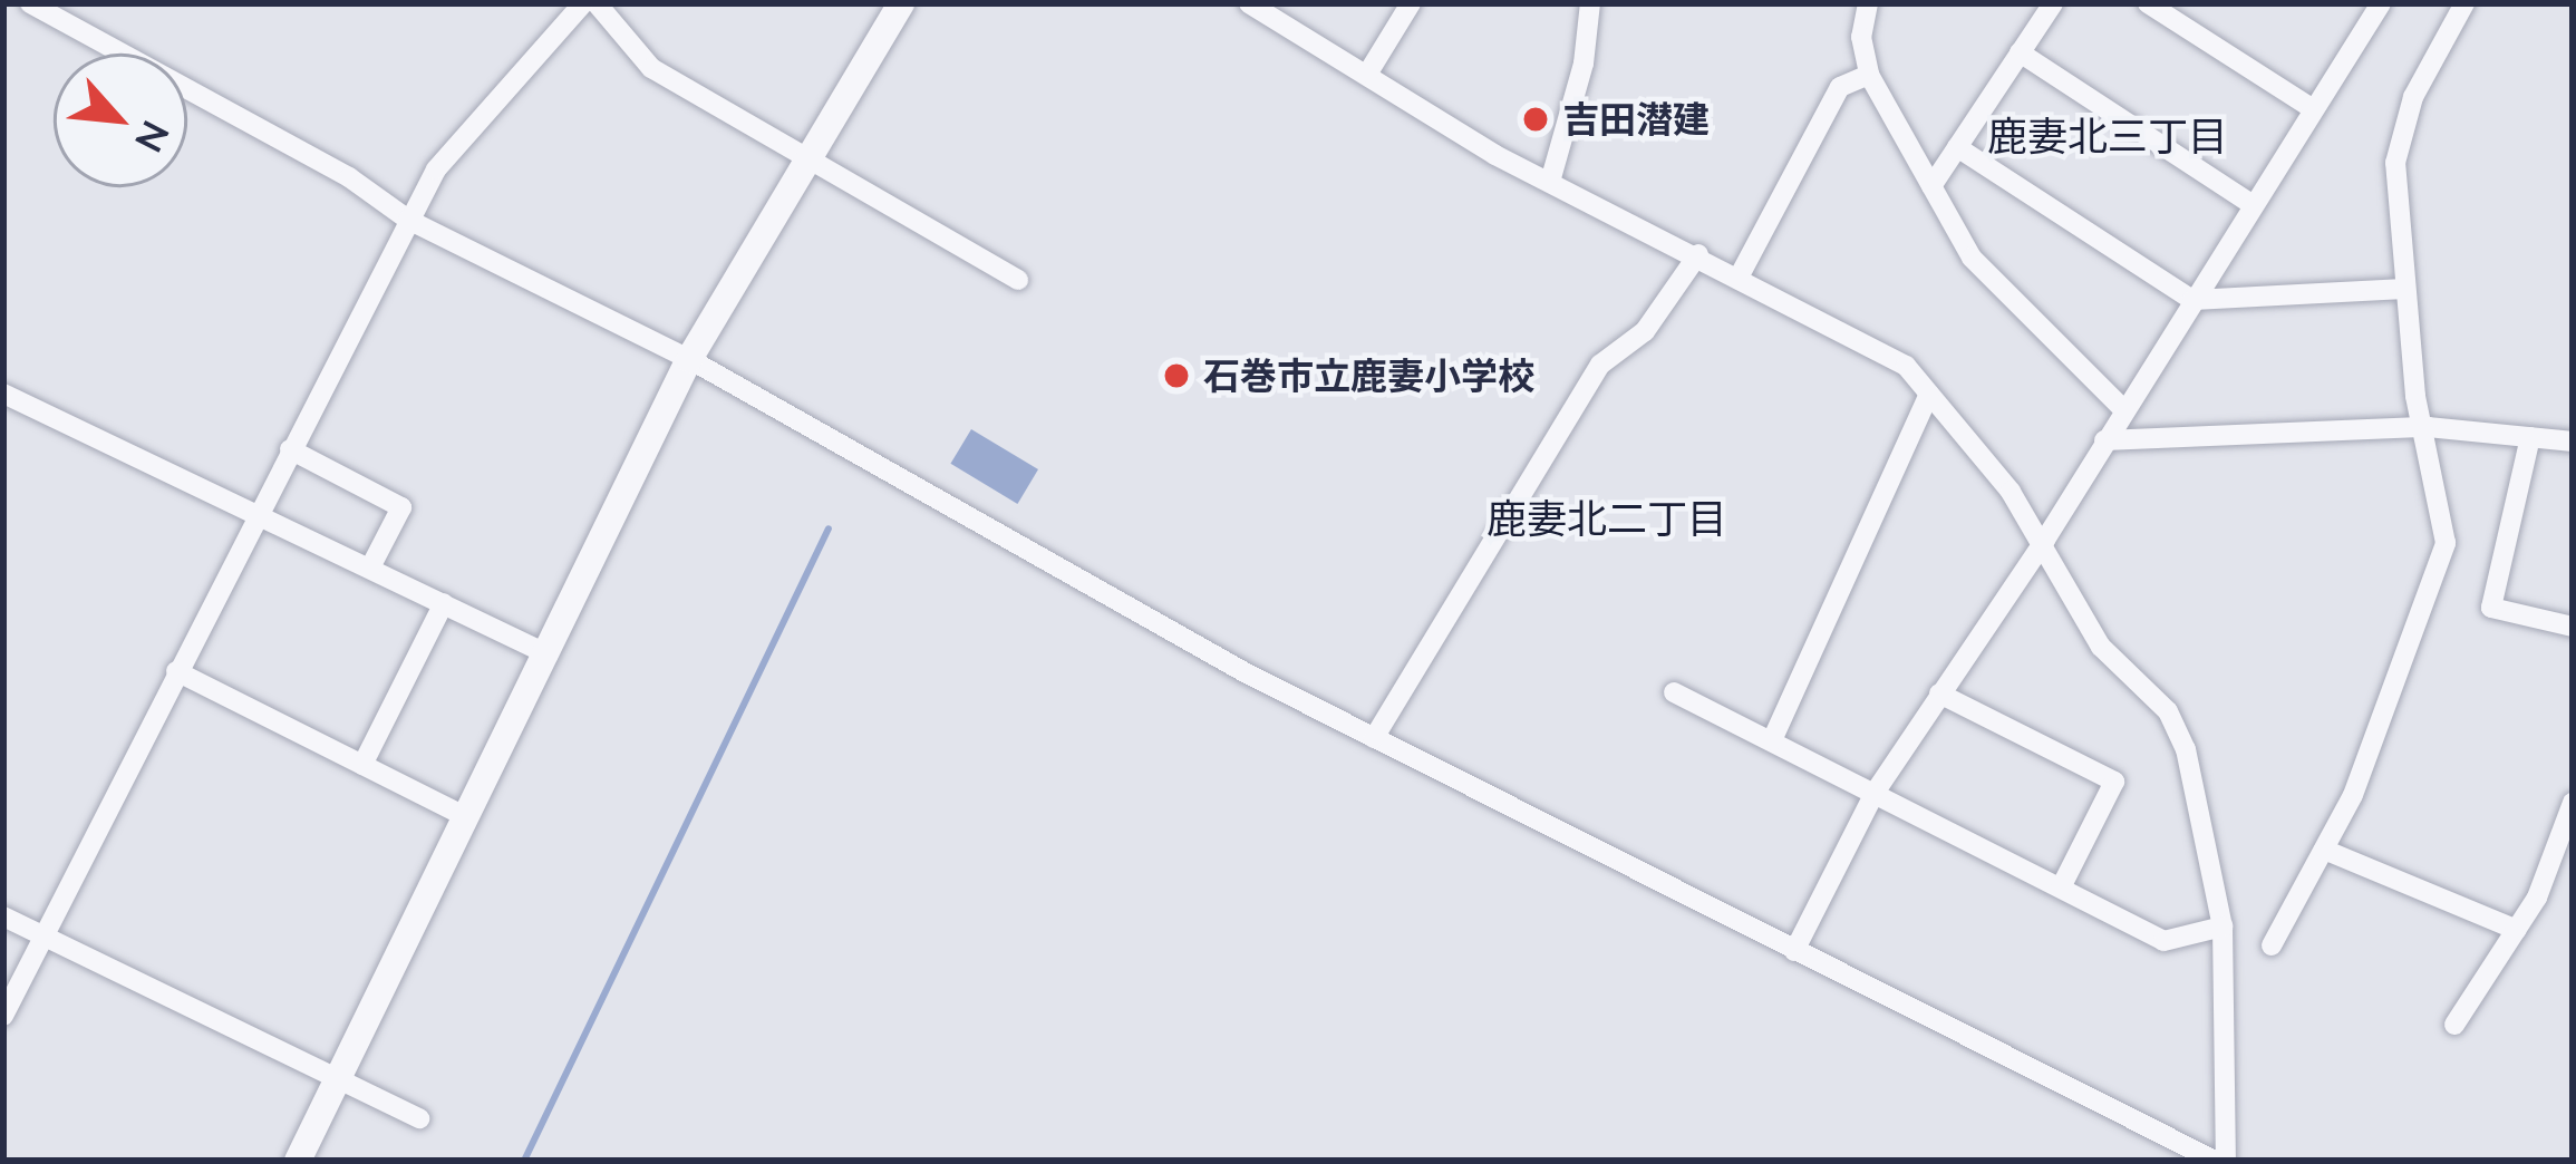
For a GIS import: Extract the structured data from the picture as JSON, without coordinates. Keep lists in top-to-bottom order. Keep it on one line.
{"districts":["鹿妻北三丁目","鹿妻北二丁目"],"places":["吉田潜建","石巻市立鹿妻小学校"],"north":"bottom right"}
